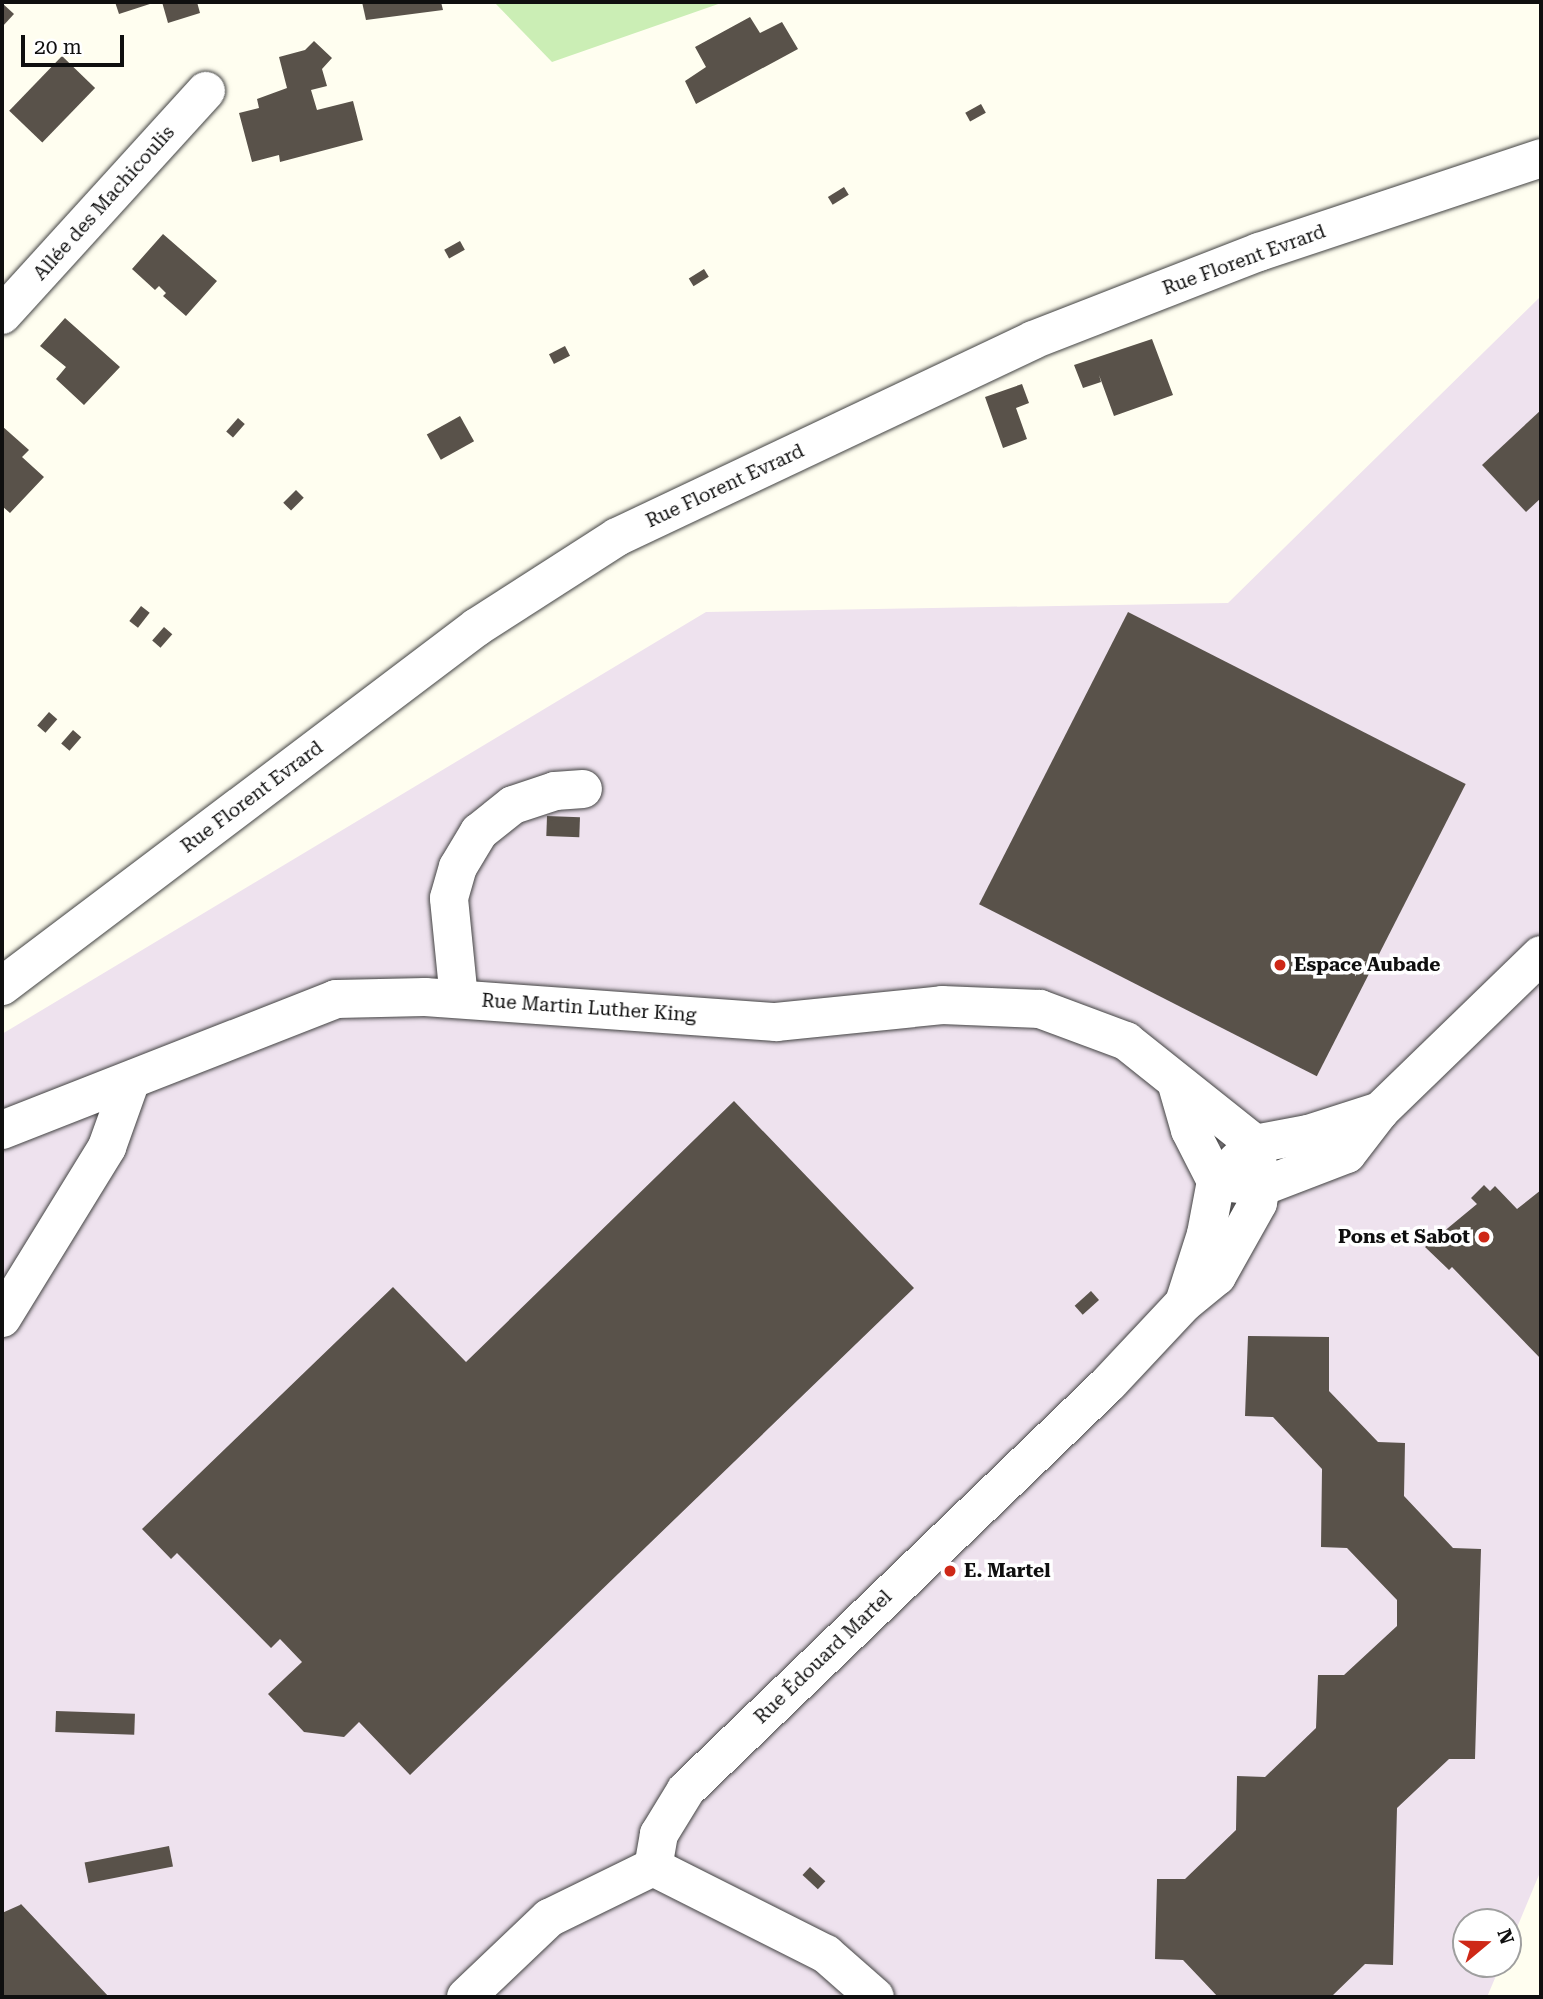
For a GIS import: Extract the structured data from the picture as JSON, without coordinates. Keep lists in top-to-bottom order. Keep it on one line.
{"streets":{"street":["Allée des Machicoulis","Rue Florent Evrard","Rue Martin Luther King","Rue Édouard Martel"]},"places":["Espace Aubade","Pons et Sabot","E. Martel"],"scale_bar":"20 m","north":"right"}
